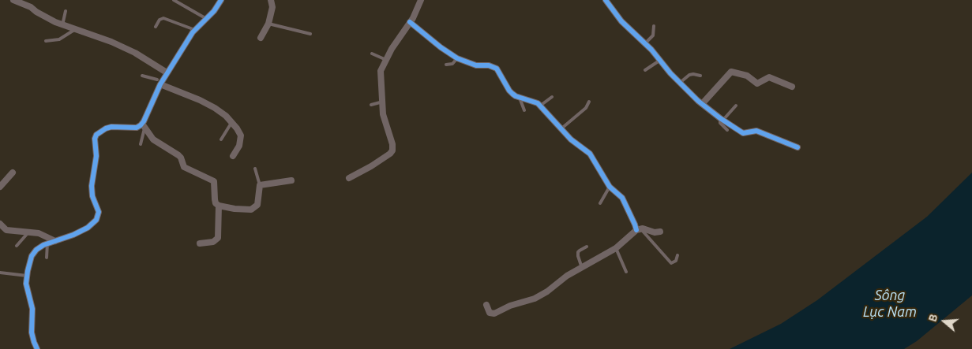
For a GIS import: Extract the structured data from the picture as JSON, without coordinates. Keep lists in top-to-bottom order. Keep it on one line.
{"water":["Sông Lục Nam"],"north":"left"}
